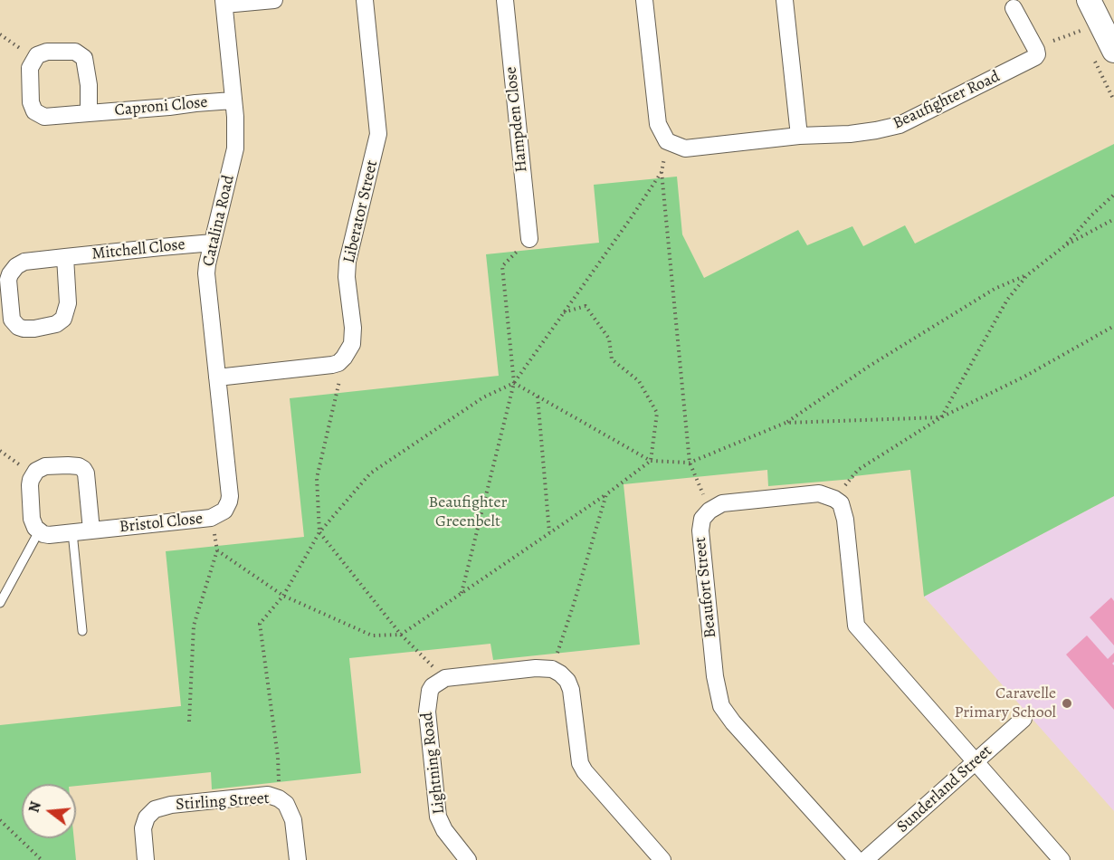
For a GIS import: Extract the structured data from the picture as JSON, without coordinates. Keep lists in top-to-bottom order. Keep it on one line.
{"streets":{"street":["Beaufighter Road","Caproni Close","Hampden Close","Liberator Street","Catalina Road","Mitchell Close","Bristol Close","Beaufort Street","Lightning Road","Sunderland Street","Stirling Street"]},"crossings":[["Caproni Close","Catalina Road"],["Catalina Road","Mitchell Close"],["Catalina Road","Bristol Close"]],"parks":["Beaufighter Greenbelt"],"places":["Caravelle Primary School"],"north":"left"}
